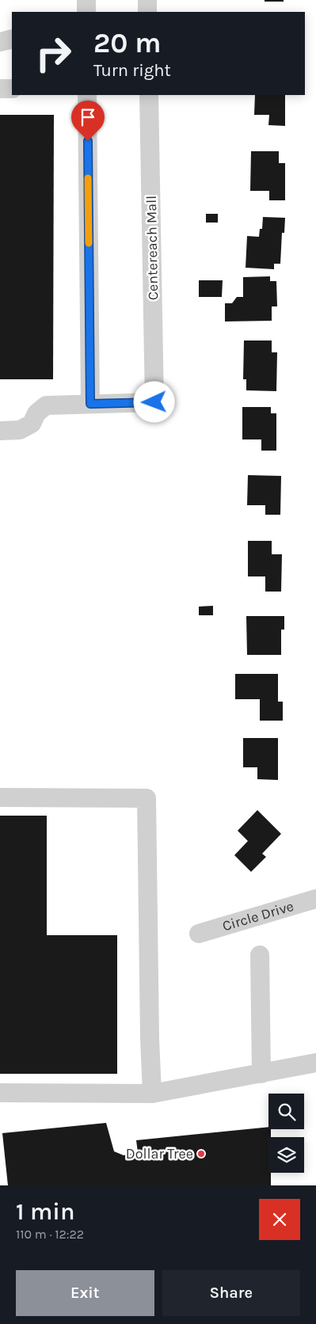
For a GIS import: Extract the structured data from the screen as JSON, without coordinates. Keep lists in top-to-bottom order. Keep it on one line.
{"streets":{"street":["Centereach Mall","Circle Drive"]},"places":["Dollar Tree"],"page":{"turn":["20 m","Turn right"],"heading":["1 min","110 m · 12:22"],"buttons":["Exit","Share"]}}
